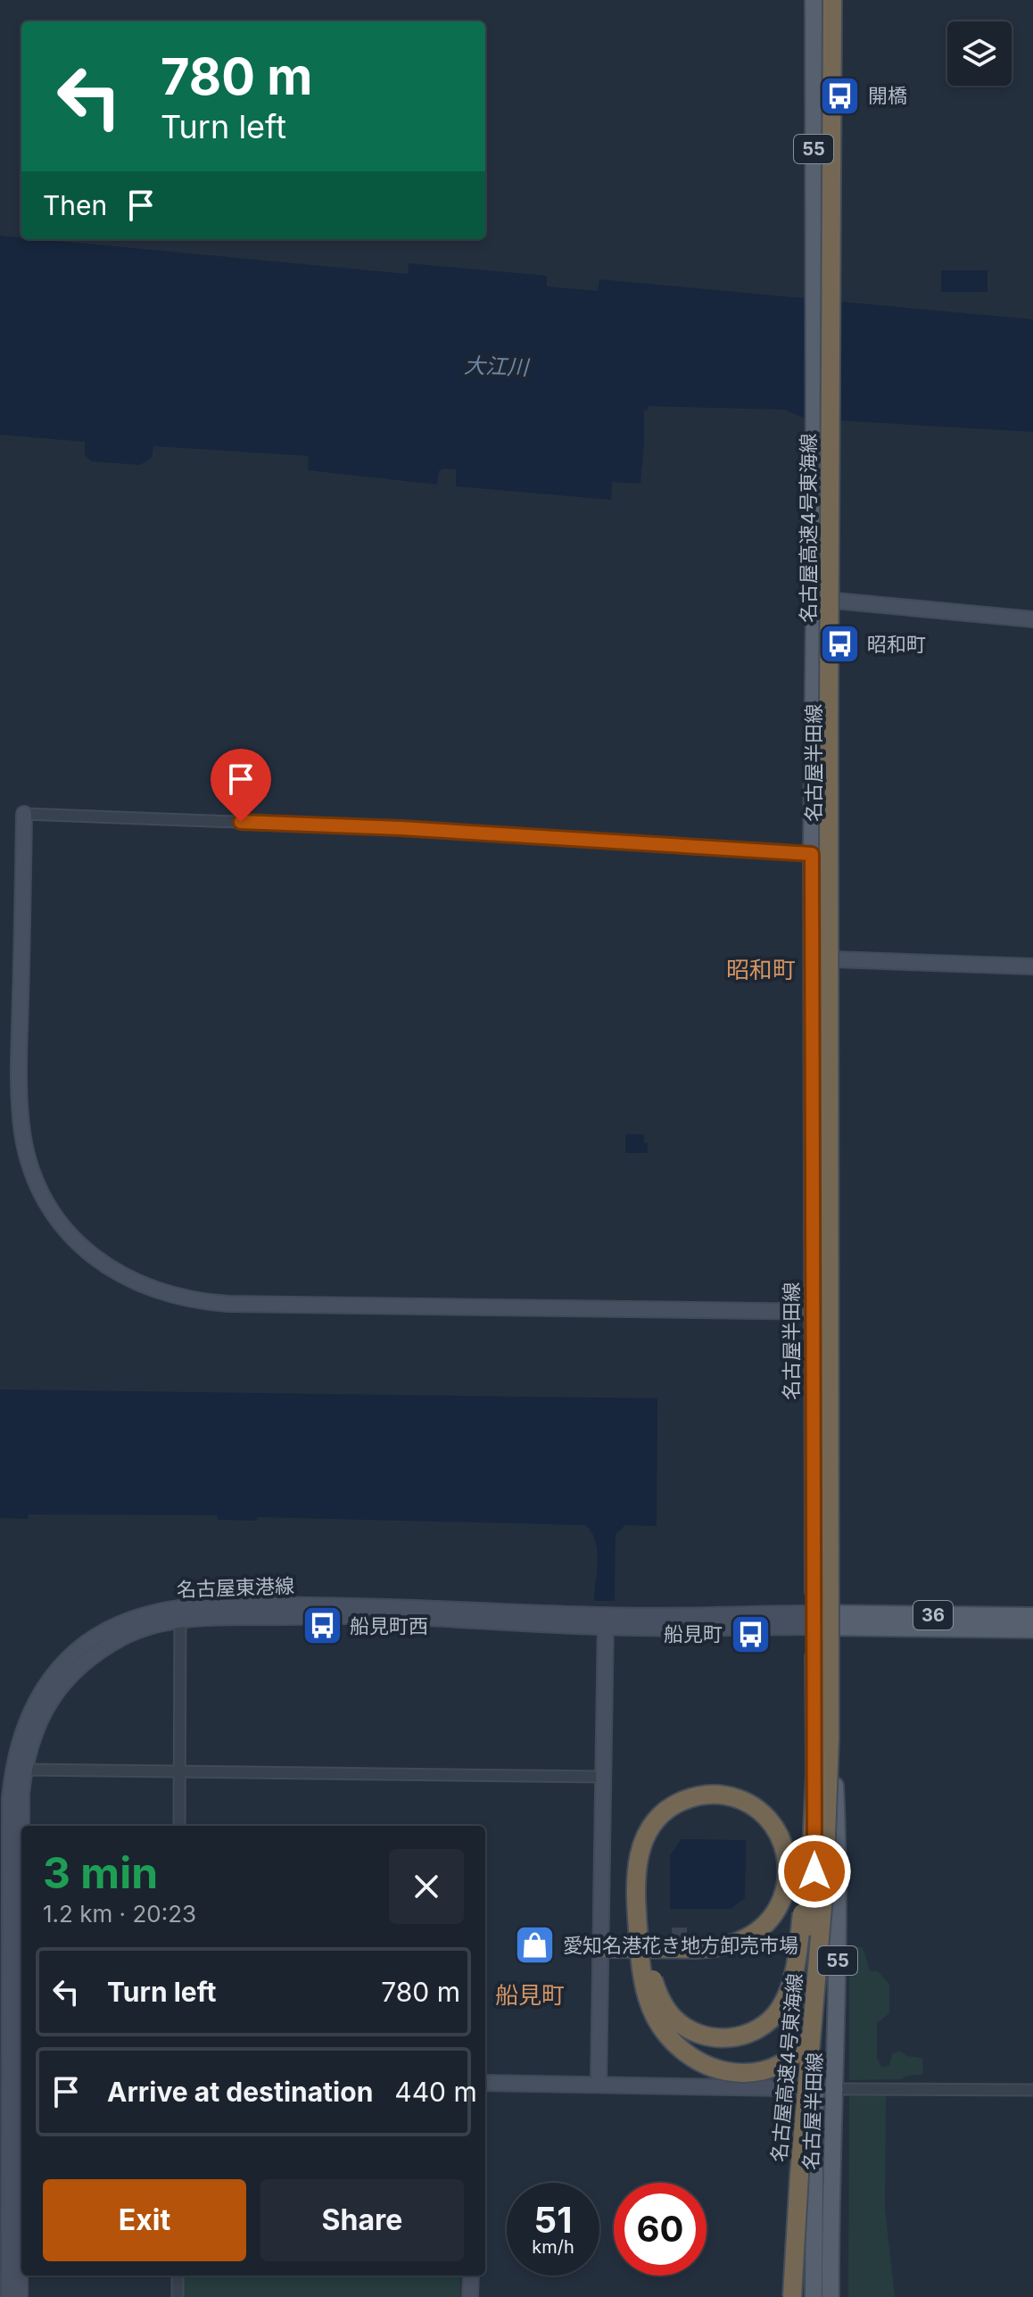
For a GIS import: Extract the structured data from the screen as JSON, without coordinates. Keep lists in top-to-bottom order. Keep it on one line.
{"streets":{"highway":["名古屋高速4号東海線"],"main road":["55","名古屋半田線","36"],"street":["名古屋東港線"]},"crossings":[["名古屋高速4号東海線","名古屋半田線"],["名古屋高速4号東海線","名古屋東港線"],["名古屋高速4号東海線","36"],["名古屋半田線","名古屋東港線"],["名古屋半田線","36"],["名古屋東港線","36"]],"districts":["昭和町","船見町"],"water":["大江川"],"places":{"bus stop":["開橋","昭和町","船見町西","船見町"],"shop":["愛知名港花き地方卸売市場"]},"page":{"turn":["780 m","Turn left"],"then":"Then","heading":["3 min","1.2 km · 20:23"],"list":[{"name":"Turn left","value":"780 m"},{"name":"Arrive at destination","value":"440 m"}],"buttons":["Exit","Share"],"speed":"51 km/h","limit":"60"}}
